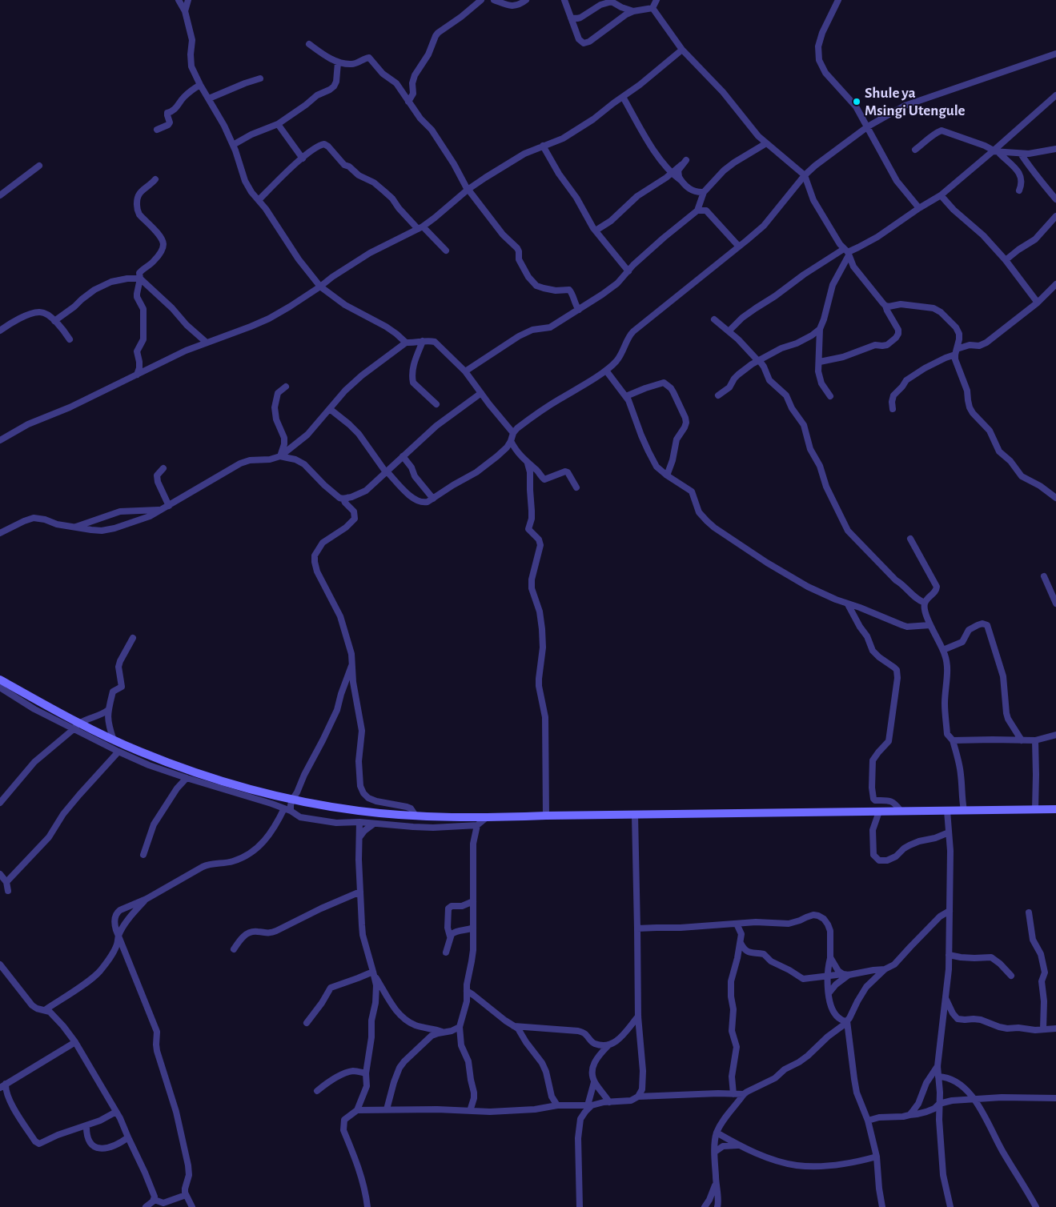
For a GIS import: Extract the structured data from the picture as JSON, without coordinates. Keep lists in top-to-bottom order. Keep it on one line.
{"places":["Shule ya Msingi Utengule"]}
